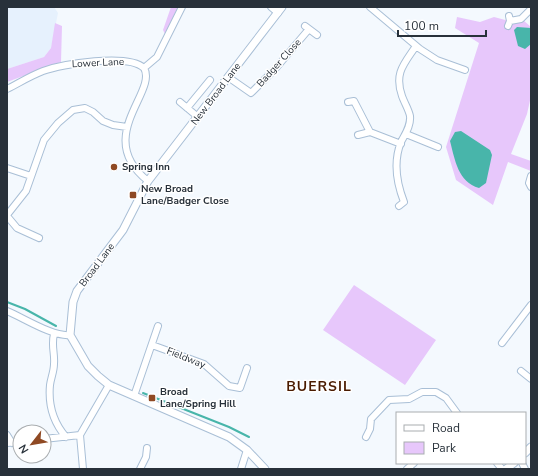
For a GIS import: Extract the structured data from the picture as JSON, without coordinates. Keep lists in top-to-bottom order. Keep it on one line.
{"streets":{"main road":["New Broad Lane","Broad Lane"],"street":["Lower Lane","Badger Close","Fieldway"]},"crossings":[["Badger Close","New Broad Lane"],["New Broad Lane","Broad Lane"]],"districts":["BUERSIL"],"places":{"other":["Spring Inn"],"transit":["New Broad Lane/Badger Close","Broad Lane/Spring Hill"]},"legend":["Road","Park"],"scale_bar":"100 m","north":"bottom left"}
